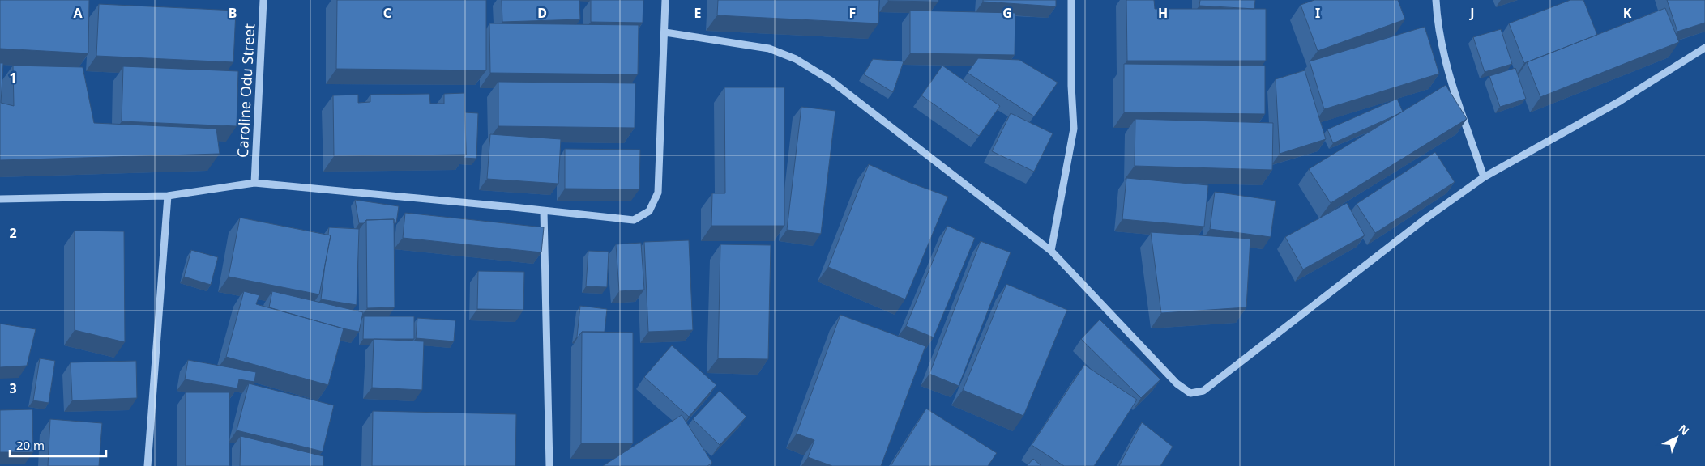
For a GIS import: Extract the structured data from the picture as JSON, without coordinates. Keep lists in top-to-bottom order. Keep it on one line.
{"streets":{"street":["Caroline Odu Street"]},"scale_bar":"20 m","north":"top right","grid":{"columns":["A","B","C","D","E","F","G","H","I","J","K"],"rows":["1","2","3"]}}
